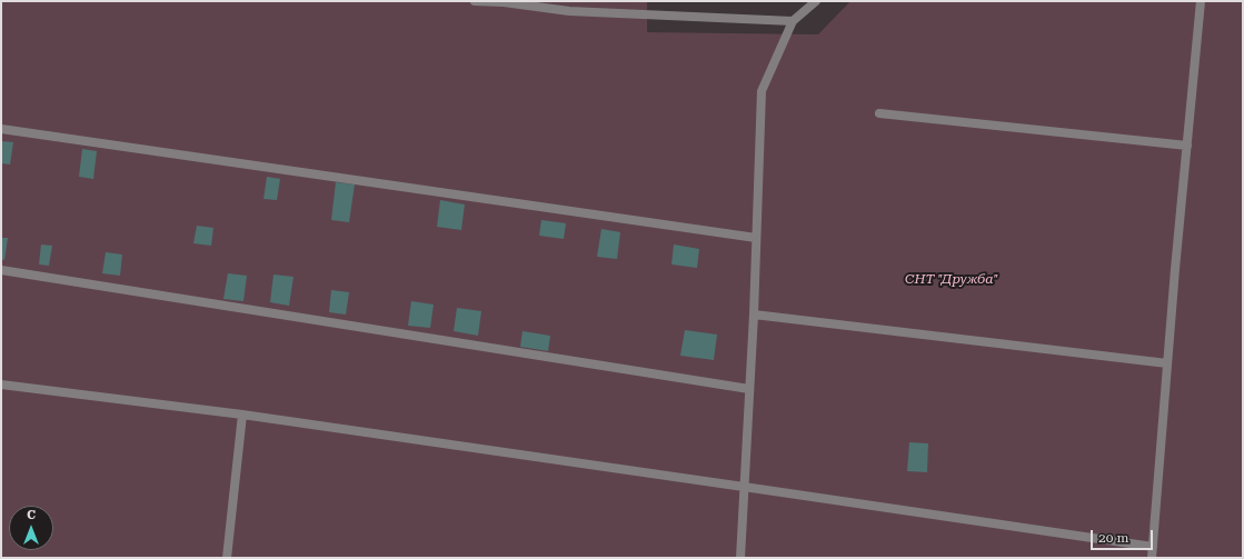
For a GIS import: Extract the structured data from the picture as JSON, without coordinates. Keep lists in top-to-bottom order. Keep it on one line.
{"parks":["СНТ \"Дружба\""],"scale_bar":"20 m","north":"top"}
